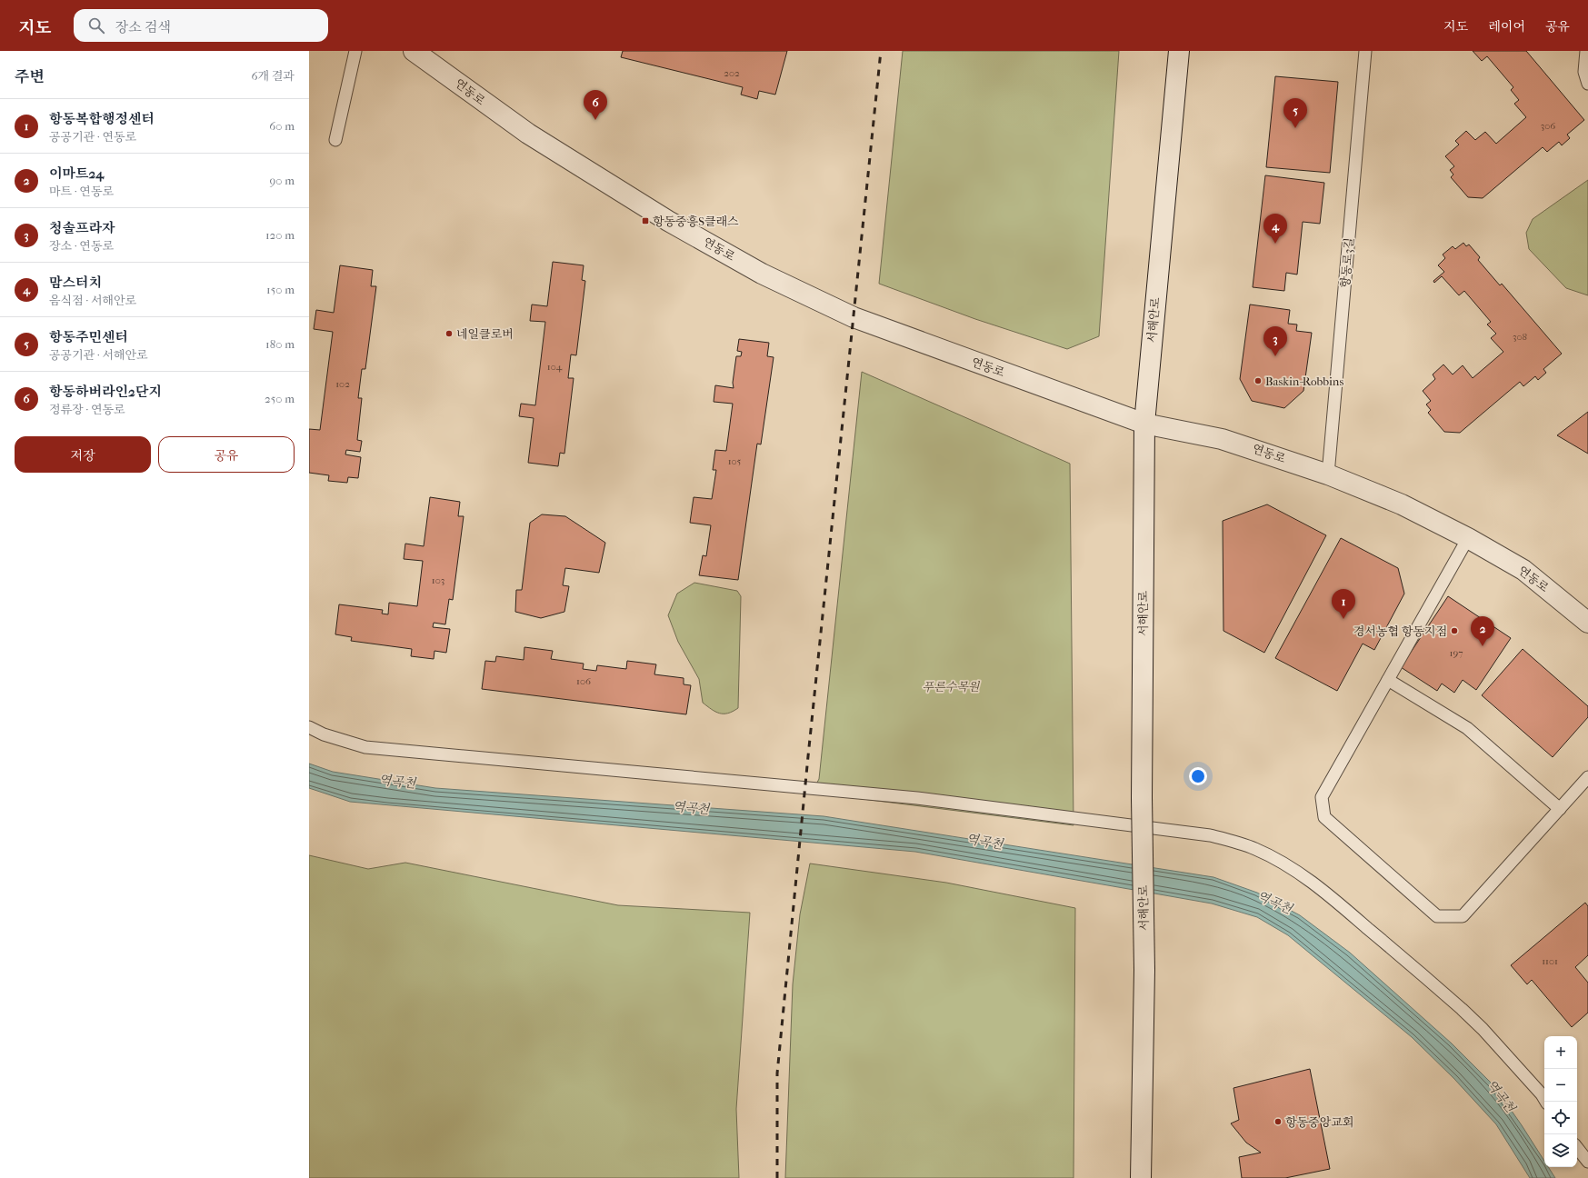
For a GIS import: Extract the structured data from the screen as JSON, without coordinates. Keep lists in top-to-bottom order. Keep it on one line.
{"streets":{"street":["연동로","서해안로"],"lane":["항동로3길"]},"crossings":[["연동로","항동로3길"],["연동로","서해안로"]],"water":["역곡천"],"parks":["푸른수목원"],"places":{"transit":["항동중흥S클래스"],"other":["네일클로버","Baskin-Robbins","경서농협 항동지점","항동중앙교회"]},"house_numbers":["202","306","308","104","102","105","103","197","106","1101"],"page":{"header":"지도","search":"장소 검색","nav":["지도","레이어","공유"],"heading":["주변","6개 결과"],"pins":["6","5","4","3","1","2"],"list":[{"mark":"1","name":"항동복합행정센터","note":"공공기관 · 연동로","value":"60 m"},{"mark":"2","name":"이마트24","note":"마트 · 연동로","value":"90 m"},{"mark":"3","name":"청솔프라자","note":"장소 · 연동로","value":"120 m"},{"mark":"4","name":"맘스터치","note":"음식점 · 서해안로","value":"150 m"},{"mark":"5","name":"항동주민센터","note":"공공기관 · 서해안로","value":"180 m"},{"mark":"6","name":"항동하버라인2단지","note":"정류장 · 연동로","value":"250 m"}],"buttons":["저장","공유"],"map_buttons":["+","−"]}}
